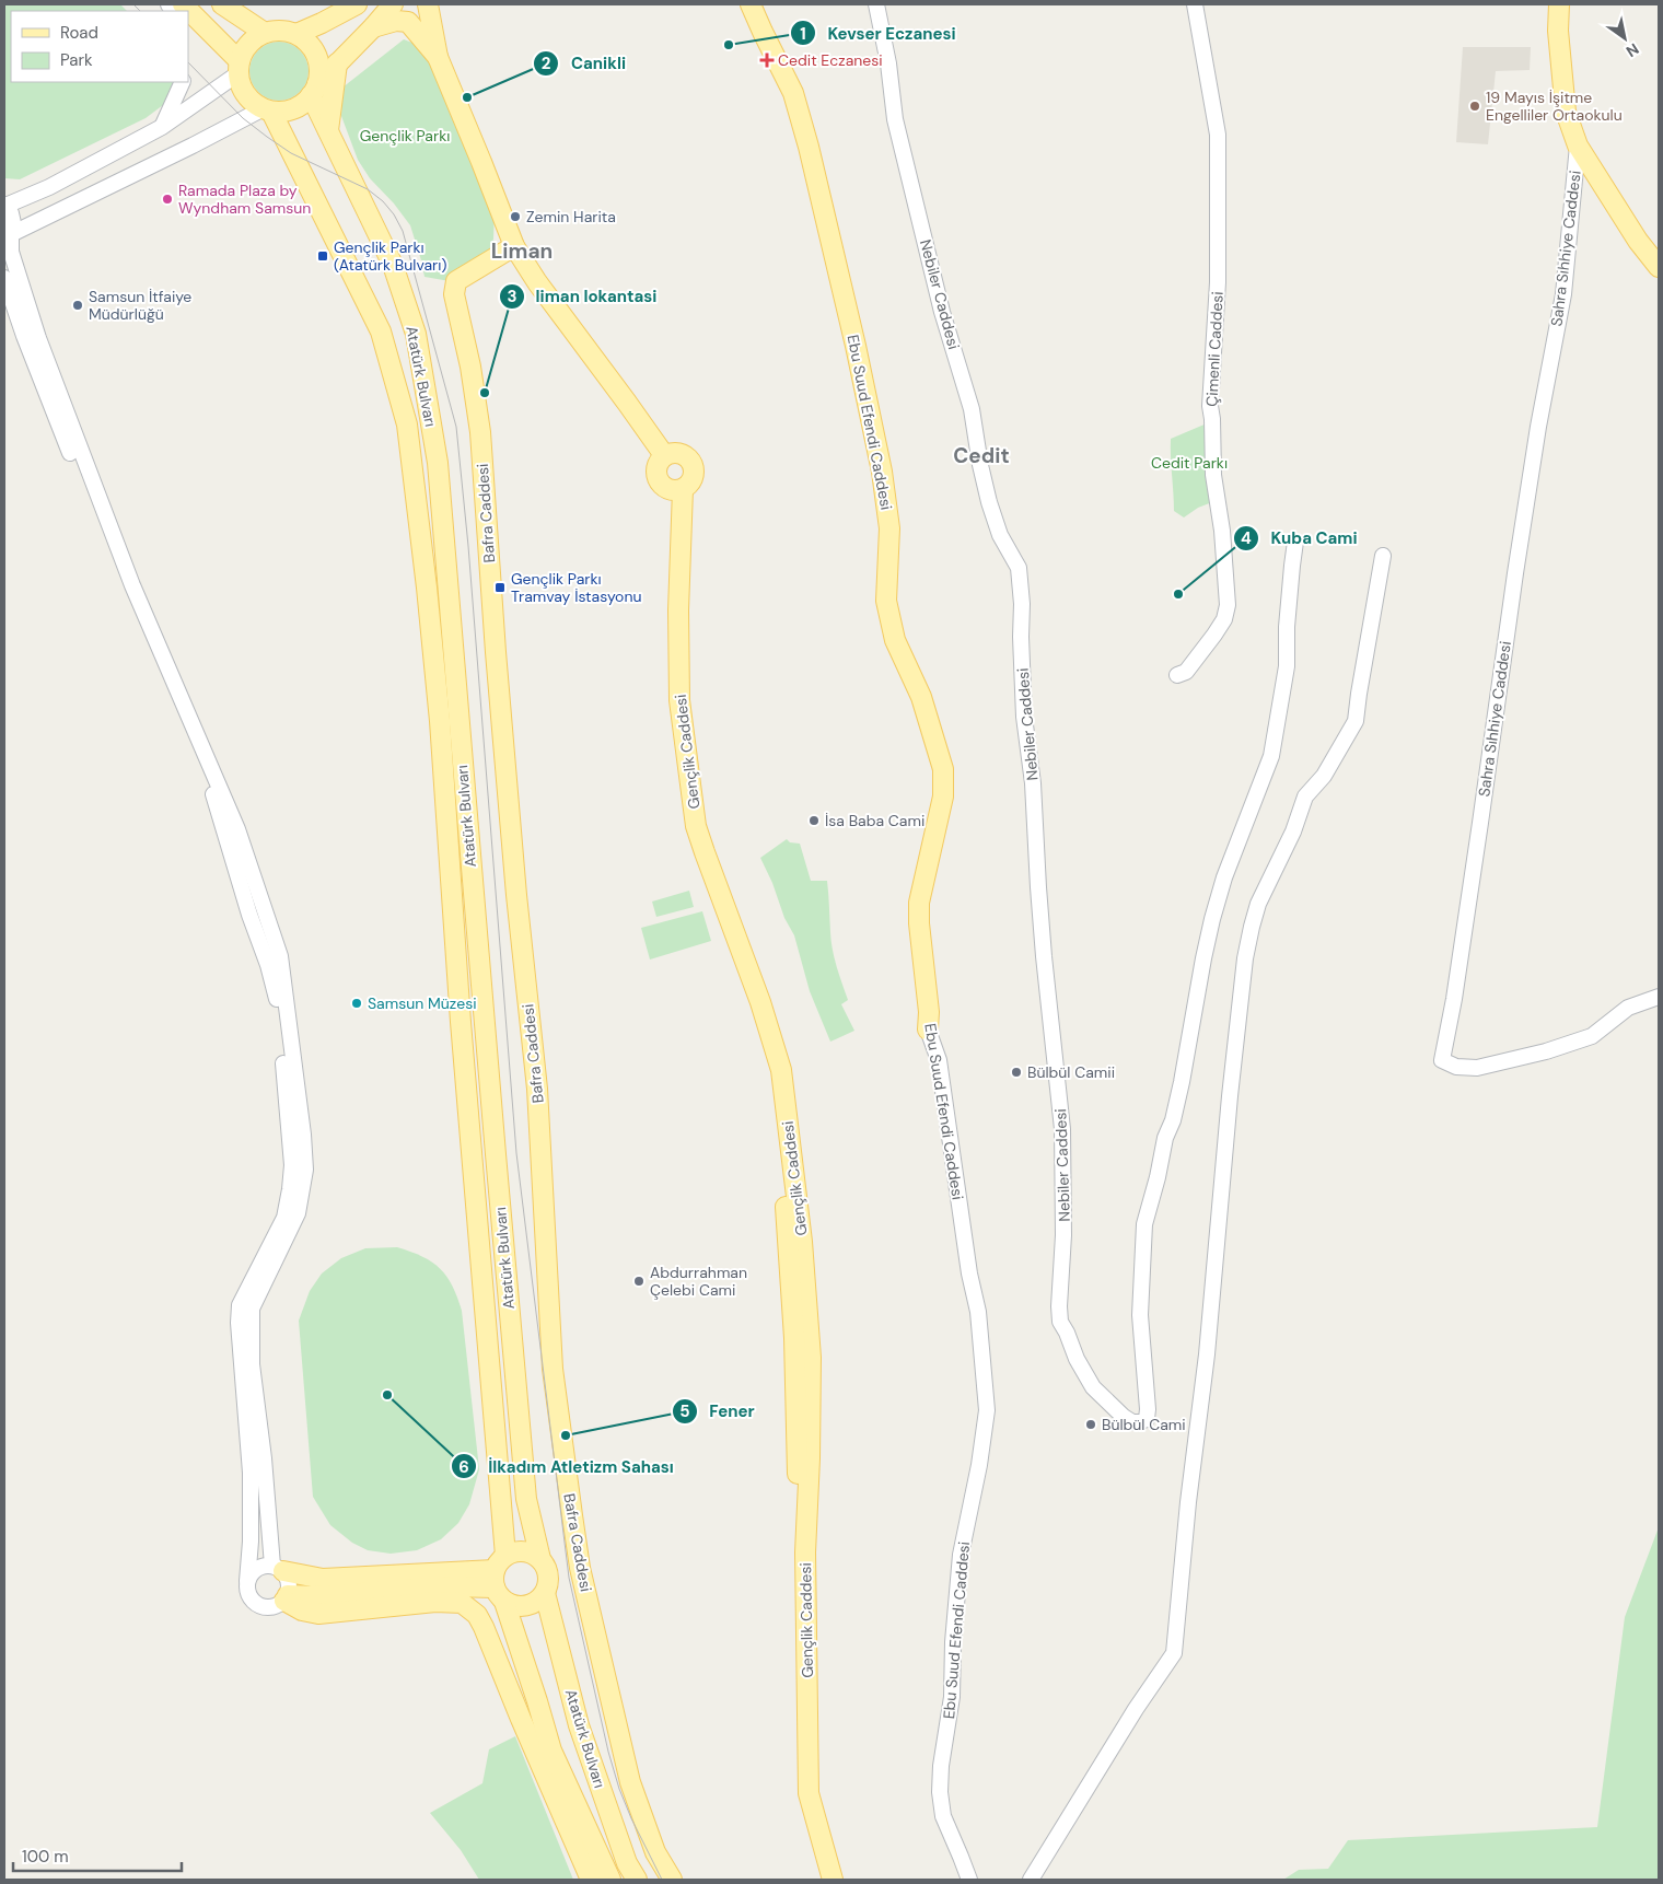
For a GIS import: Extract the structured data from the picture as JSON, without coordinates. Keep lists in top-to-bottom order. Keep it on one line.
{"streets":{"main road":["Atatürk Bulvarı","Ebu Suud Efendi Caddesi","Bafra Caddesi","Gençlik Caddesi"],"street":["Sahra Sıhhiye Caddesi","Nebiler Caddesi","Çimenli Caddesi"]},"districts":["Liman","Cedit"],"parks":["Gençlik Parkı","Cedit Parkı"],"places":{"other":["Kevser Eczanesi","Canikli","19 Mayıs İşitme Engelliler Ortaokulu","Ramada Plaza by Wyndham Samsun","Zemin Harita","Samsun İtfaiye Müdürlüğü","liman lokantasi","Kuba Cami","İsa Baba Cami","Samsun Müzesi","Bülbül Camii","Abdurrahman Çelebi Cami","İlkadım Atletizm Sahası","Bülbül Cami","Fener"],"health":["Cedit Eczanesi"],"transit":["Gençlik Parkı (Atatürk Bulvarı)","Gençlik Parkı Tramvay İstasyonu"]},"legend":["Road","Park"],"scale_bar":"100 m","north":"bottom right"}
